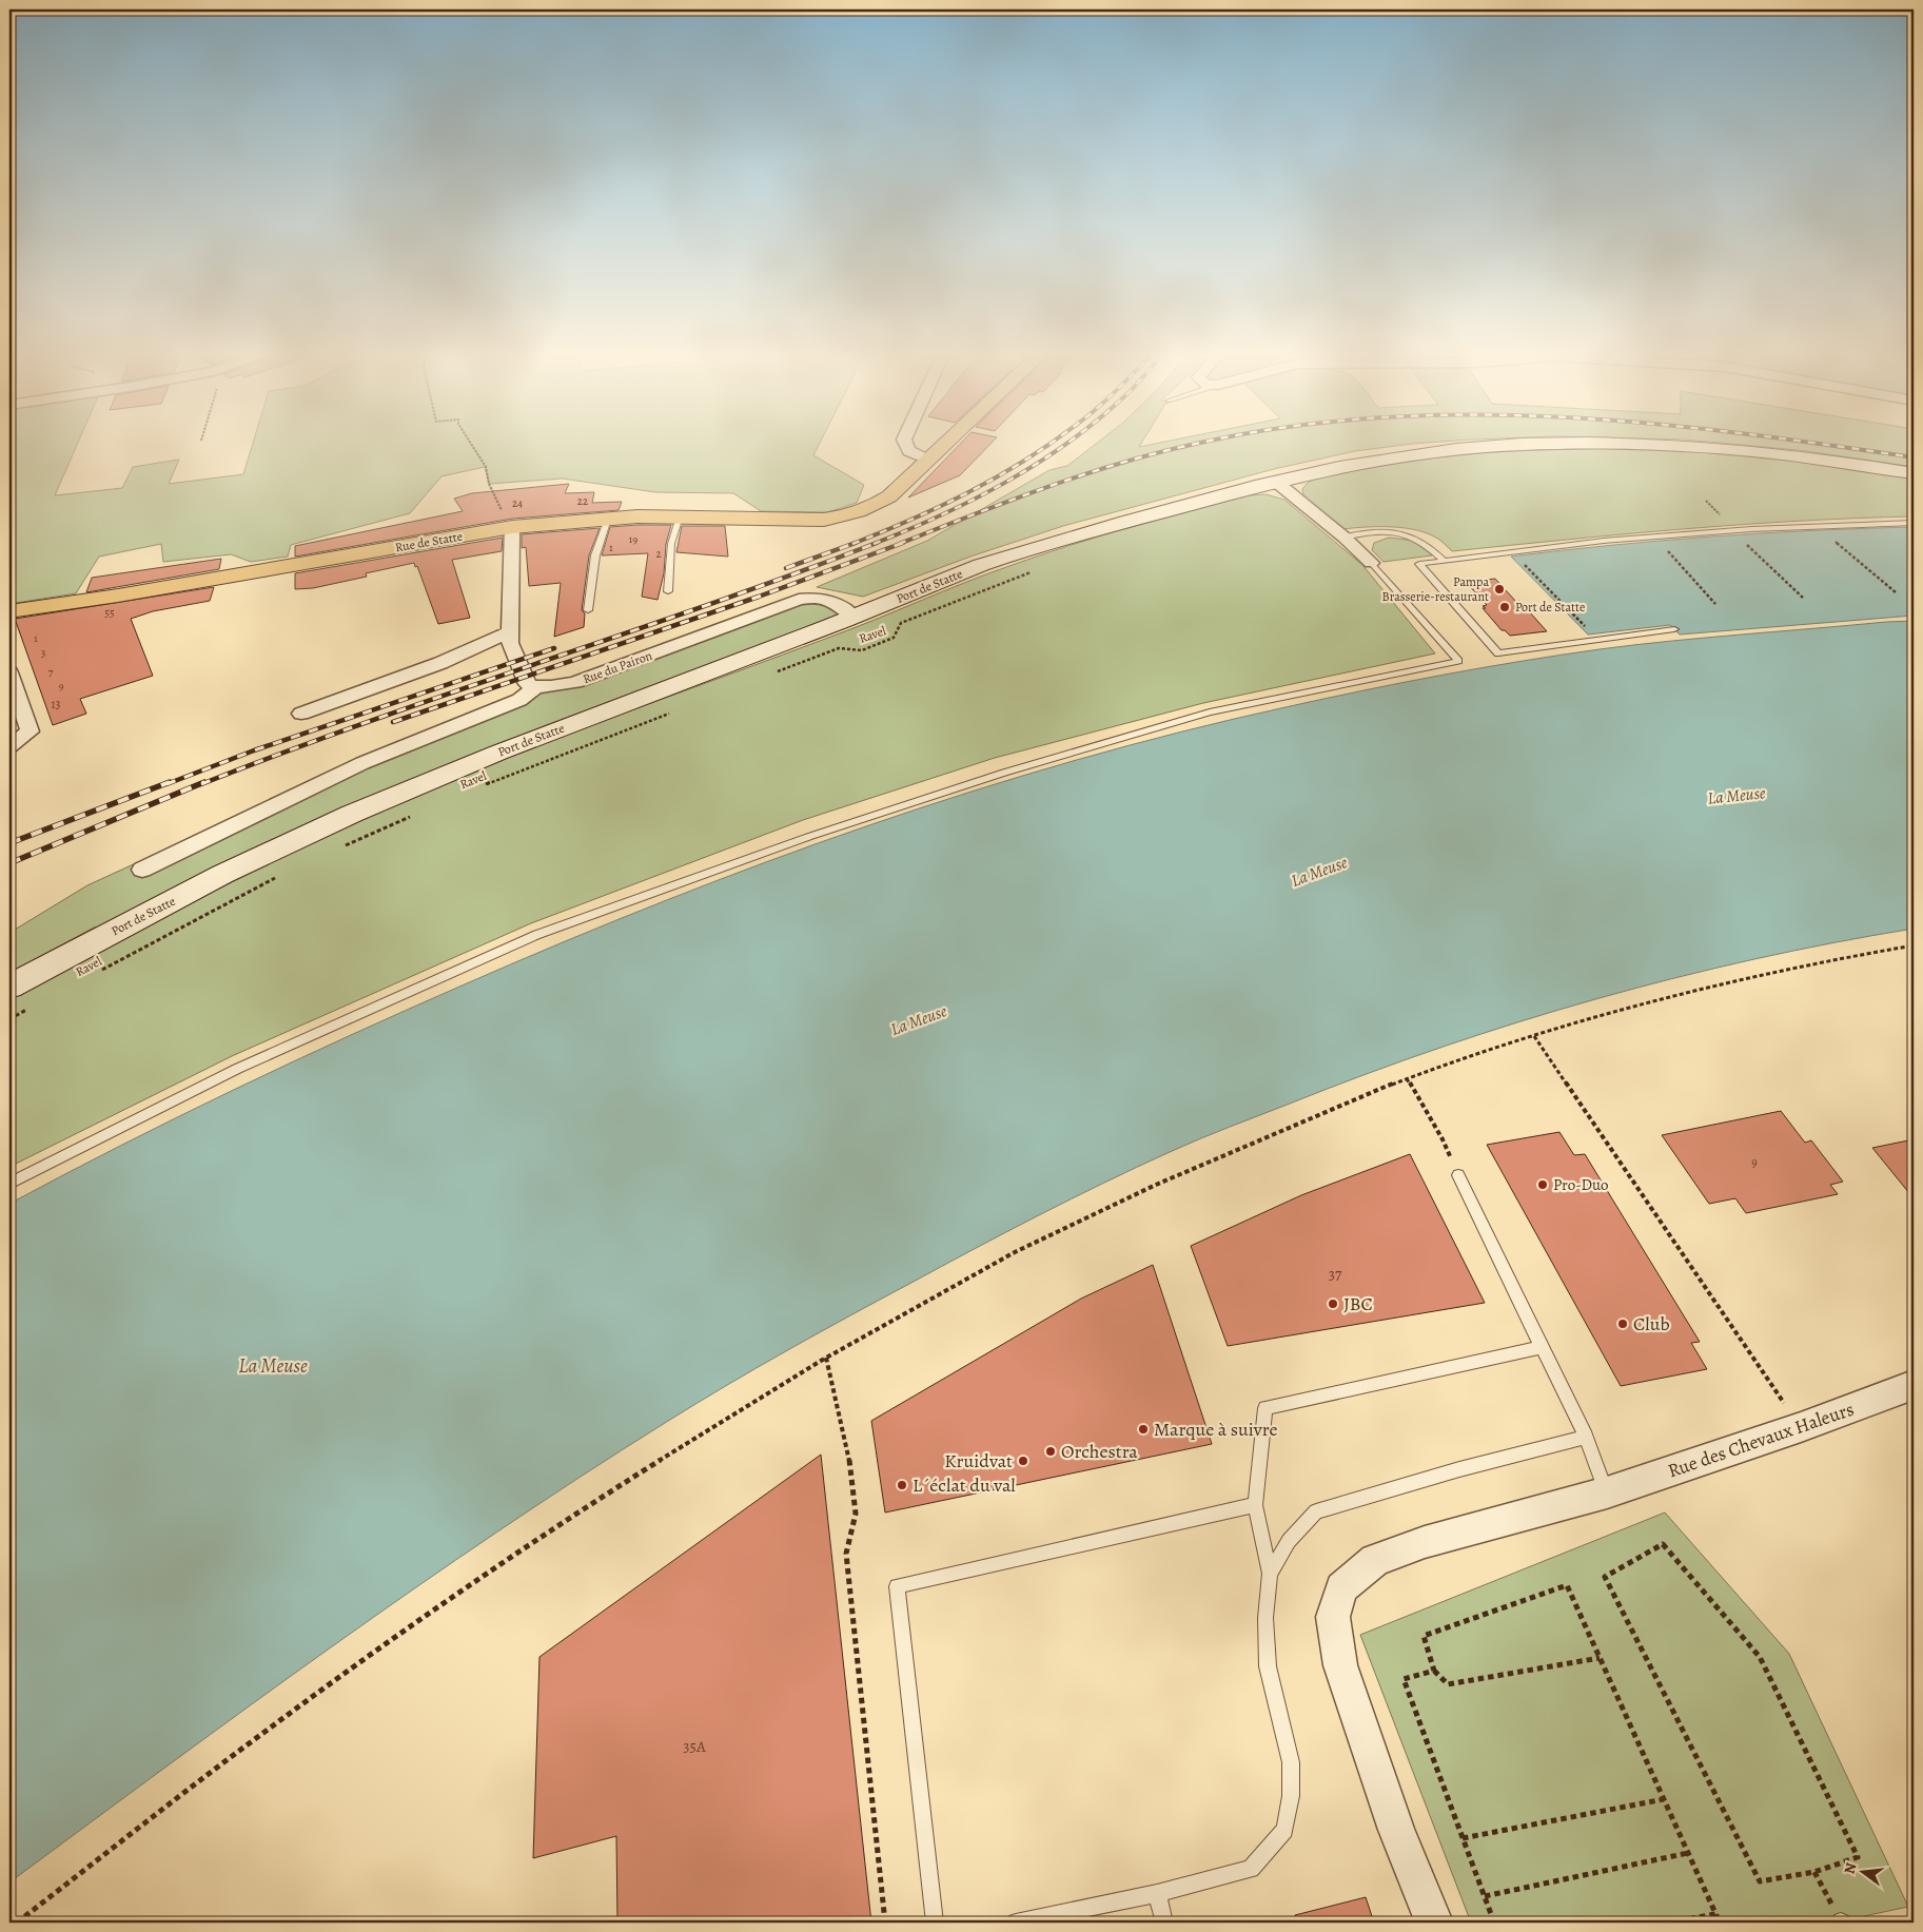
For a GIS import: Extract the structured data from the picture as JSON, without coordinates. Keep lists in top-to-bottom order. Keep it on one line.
{"streets":{"main road":["Rue de Statte"],"street":["Port de Statte","Rue du Pairon","Rue des Chevaux Haleurs"],"path":["Ravel"]},"crossings":[["Port de Statte","Rue du Pairon"]],"water":["La Meuse"],"places":["Pampa Brasserie-restaurant","Port de Statte","Pro-Duo","JBC","Club","Marque à suivre","Orchestra","Kruidvat","L´éclat du val"],"house_numbers":["22","24","19","1","2","55","1","3","7","9","13","9","37","35A"],"north":"left"}
